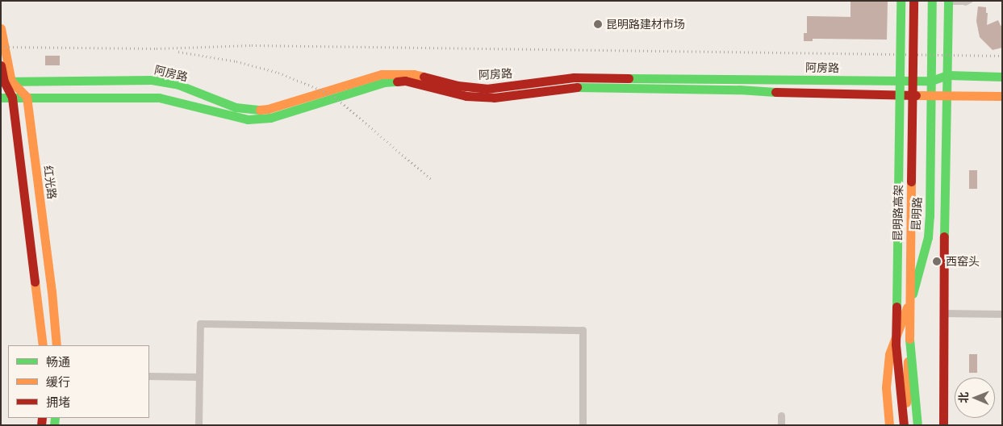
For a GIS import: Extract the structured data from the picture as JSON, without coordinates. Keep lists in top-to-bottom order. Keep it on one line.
{"streets":{"main road":["阿房路","红光路","昆明路高架","昆明路"]},"crossings":[["阿房路","红光路"],["阿房路","昆明路"],["昆明路高架","昆明路"]],"places":["昆明路建材市场","西窑头"],"legend":["畅通","缓行","拥堵"],"north":"left"}
